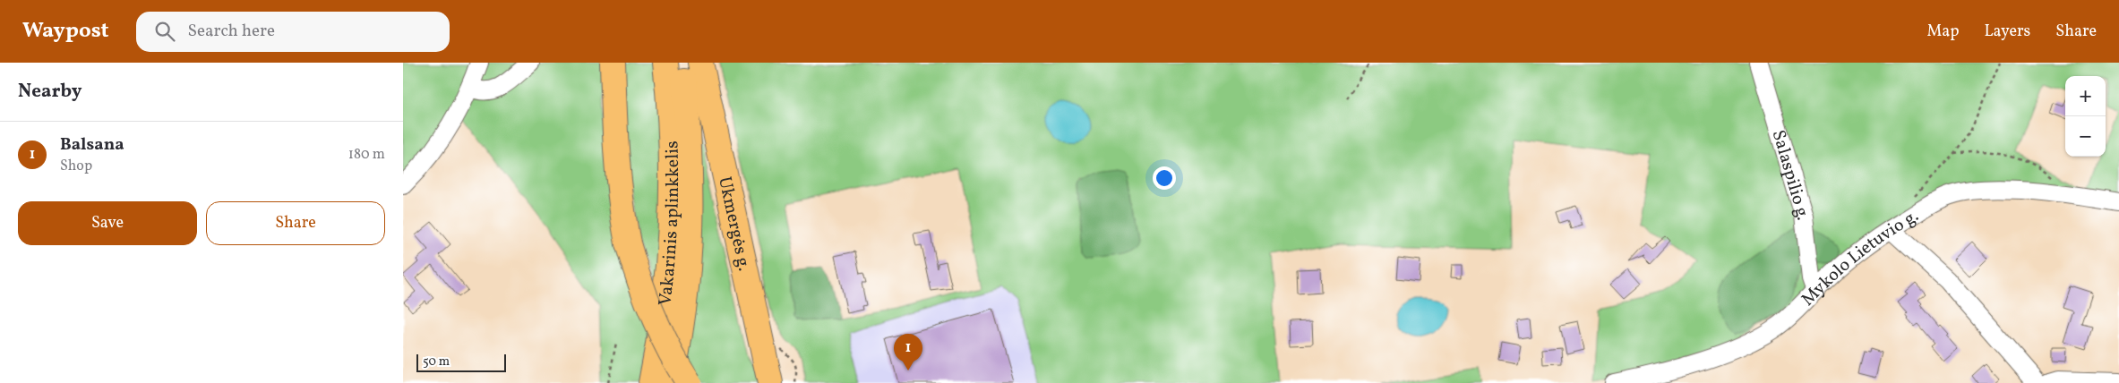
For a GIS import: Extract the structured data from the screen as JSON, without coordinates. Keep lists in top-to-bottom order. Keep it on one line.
{"streets":{"highway":["Vakarinis aplinkkelis","Ukmergės g."],"street":["Salaspilio g.","Mykolo Lietuvio g."]},"crossings":[["Salaspilio g.","Mykolo Lietuvio g."]],"scale_bar":"50 m","page":{"header":"Waypost","search":"Search here","nav":["Map","Layers","Share"],"heading":"Nearby","map_buttons":["+","−"],"list":[{"mark":"1","name":"Balsana","note":"Shop","value":"180 m"}],"buttons":["Save","Share"],"pins":"1","scale":"50 m"}}
